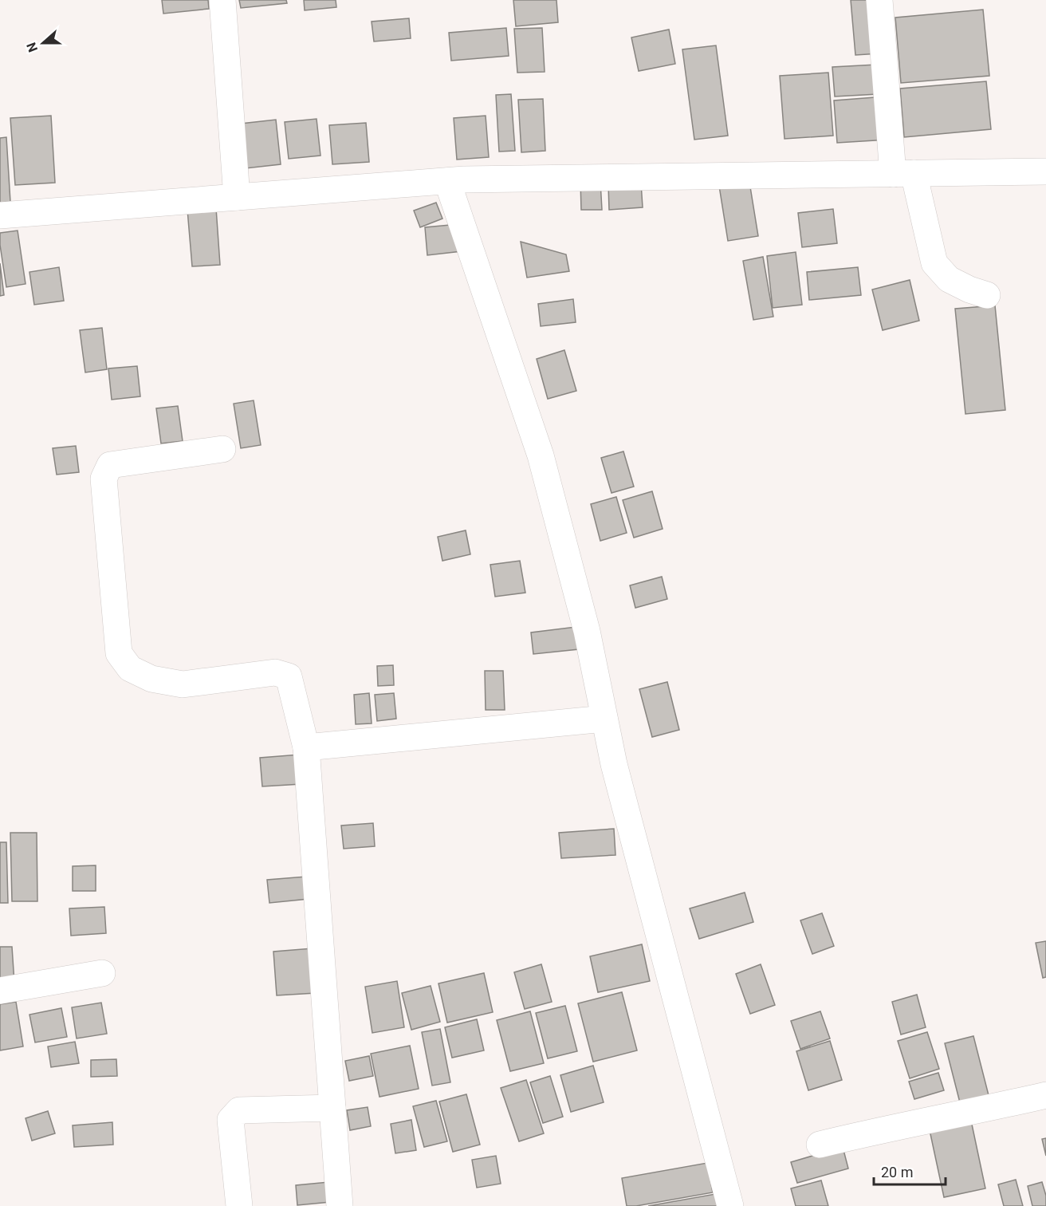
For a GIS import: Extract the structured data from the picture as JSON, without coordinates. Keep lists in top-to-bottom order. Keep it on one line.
{"scale_bar":"20 m","north":"left"}
